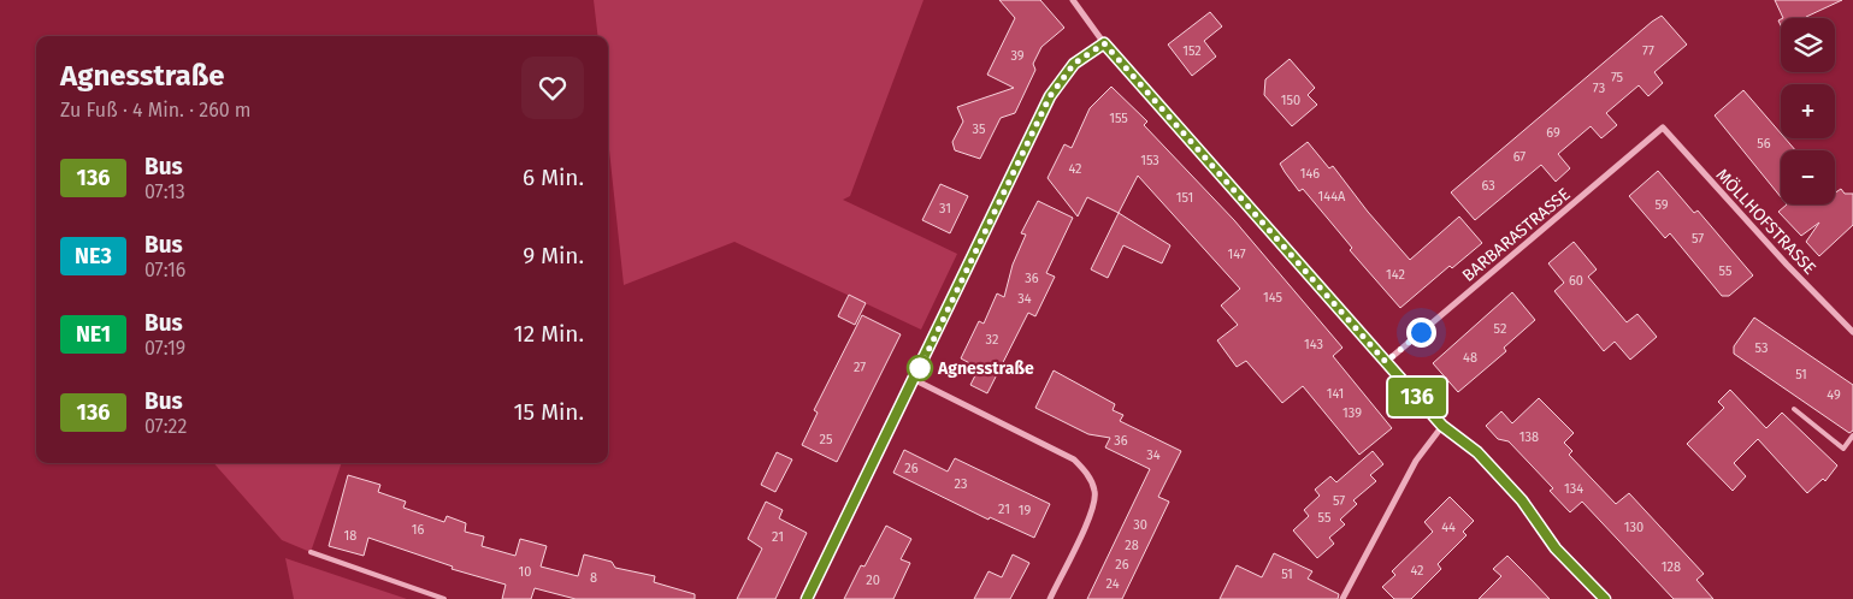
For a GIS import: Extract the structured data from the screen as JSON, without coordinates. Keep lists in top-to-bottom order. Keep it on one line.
{"streets":{"street":["MÖLLHOFSTRASSE","BARBARASTRASSE"]},"crossings":[["MÖLLHOFSTRASSE","BARBARASTRASSE"]],"places":["Agnesstraße"],"lines":["bus line 136"],"house_numbers":["152","77","39","75","73","150","155","35","69","56","67","153","42","146","63","144A","151","59","31","57","147","55","142","36","60","145","34","52","32","143","53","48","27","51","141","49","139","138","25","36","34","26","23","134","57","21","19","55","30","44","130","16","18","21","28","26","128","42","10","51","8","20","24"],"page":{"on_map":"136","map_buttons":["+","−"],"heading":["Agnesstraße","Zu Fuß · 4 Min. · 260 m"],"list":[{"mark":"136","name":"Bus","note":"07:13","value":"6 Min."},{"mark":"NE3","name":"Bus","note":"07:16","value":"9 Min."},{"mark":"NE1","name":"Bus","note":"07:19","value":"12 Min."},{"mark":"136","name":"Bus","note":"07:22","value":"15 Min."}]}}
